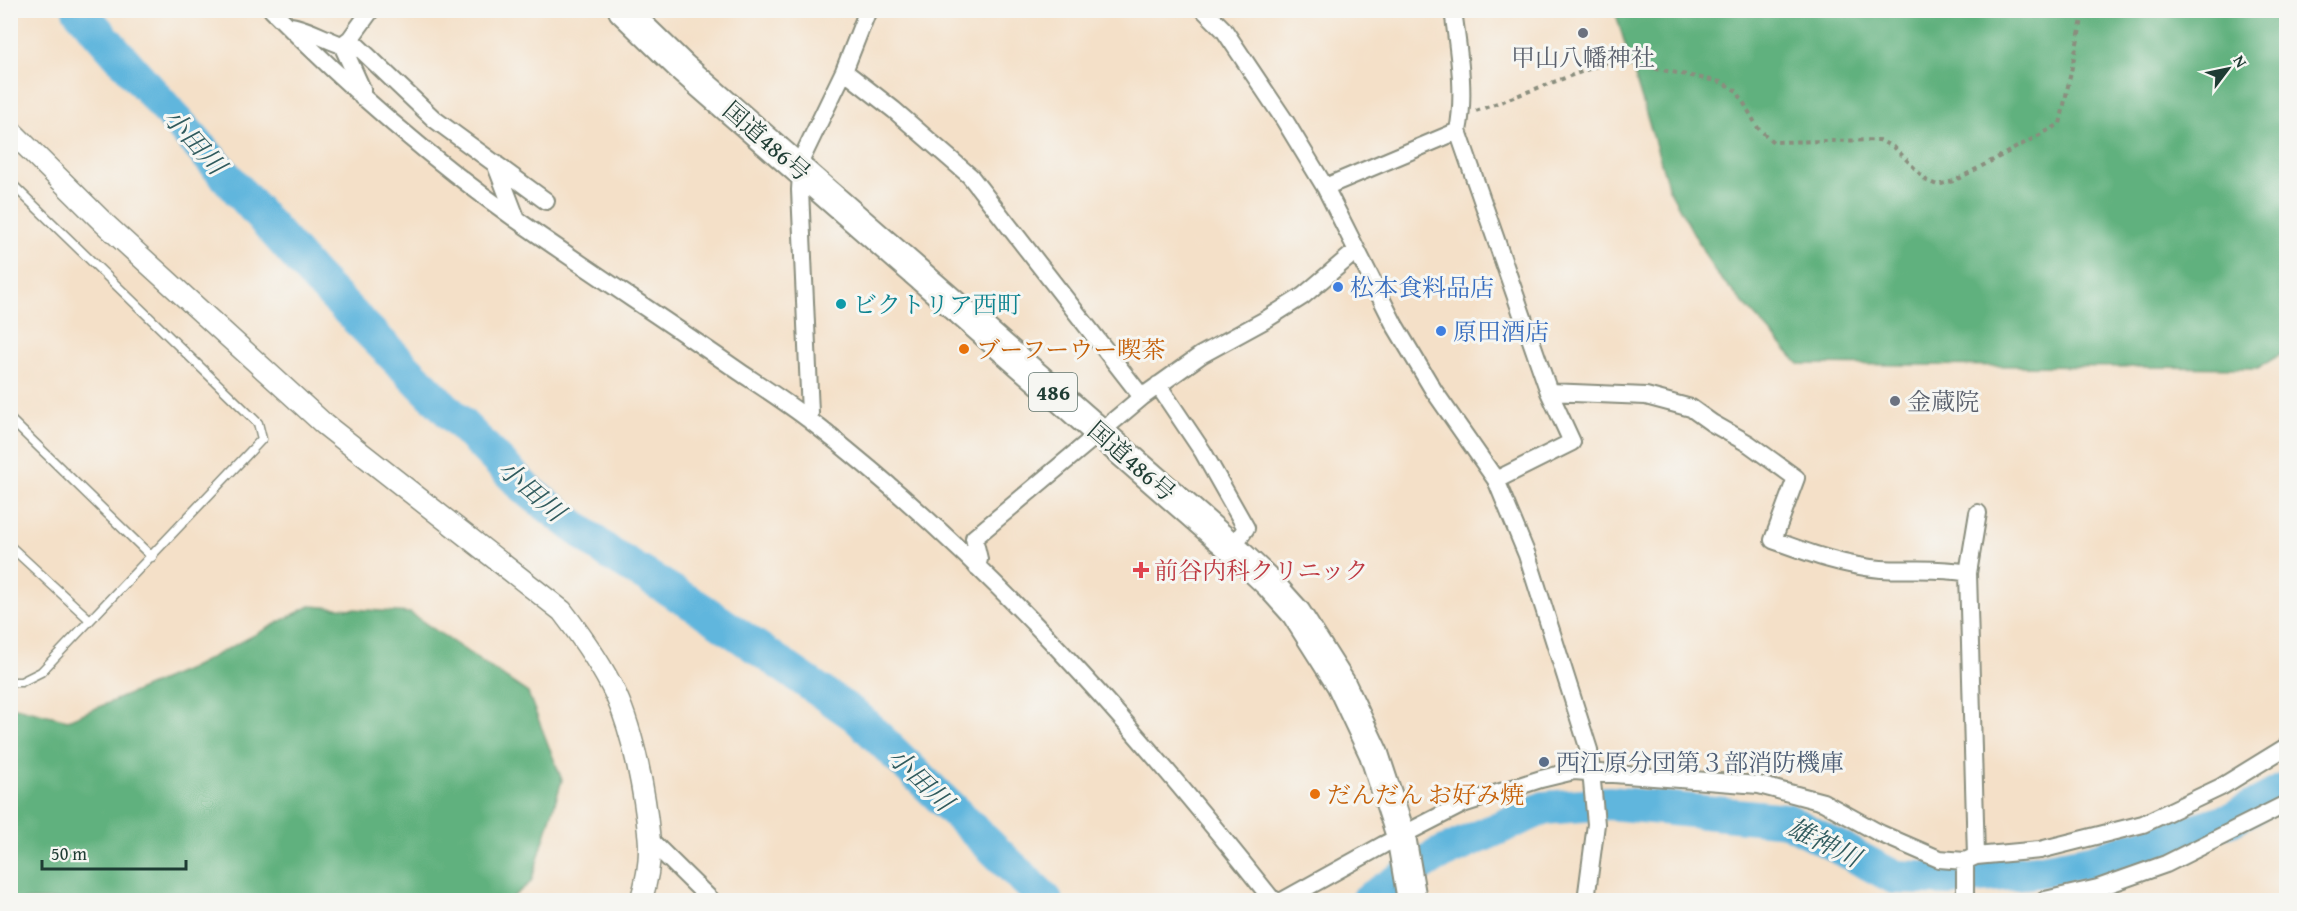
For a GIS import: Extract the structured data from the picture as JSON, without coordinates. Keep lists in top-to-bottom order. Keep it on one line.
{"streets":{"highway":["国道486号","486"]},"water":["小田川","雄神川"],"places":{"other":["甲山八幡神社","松本食料品店","ビクトリア西町","原田酒店","ブーフーウー喫茶","金蔵院","西江原分団第３部消防機庫","だんだん お好み焼"],"health":["前谷内科クリニック"]},"scale_bar":"50 m","north":"top right"}
